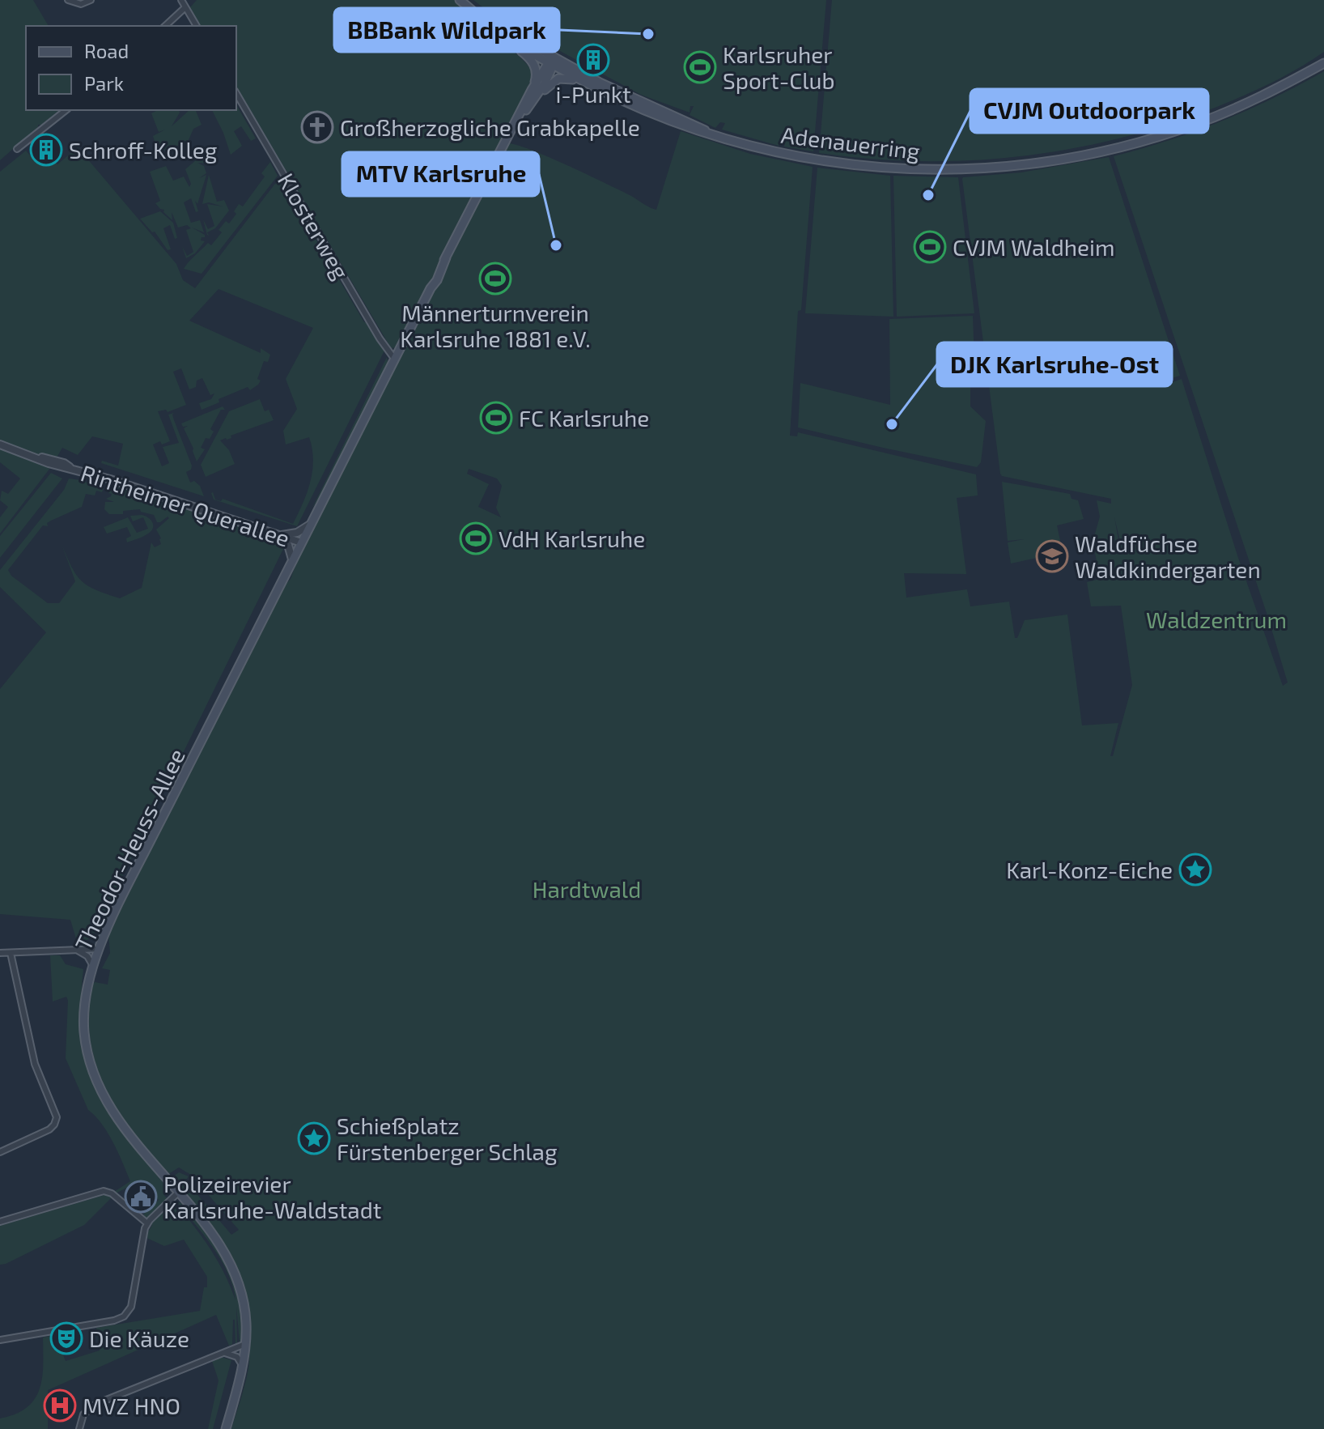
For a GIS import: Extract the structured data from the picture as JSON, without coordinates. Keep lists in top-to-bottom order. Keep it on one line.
{"streets":{"main road":["Adenauerring","Theodor-Heuss-Allee"],"street":["Klosterweg","Rintheimer Querallee"]},"crossings":[["Adenauerring","Theodor-Heuss-Allee"],["Klosterweg","Theodor-Heuss-Allee"],["Rintheimer Querallee","Theodor-Heuss-Allee"]],"parks":["Waldzentrum","Hardtwald"],"places":{"other":["BBBank Wildpark","CVJM Outdoorpark","MTV Karlsruhe","DJK Karlsruhe-Ost"],"building":["i-Punkt","Schroff-Kolleg"],"sports":["Karlsruher Sport-Club","CVJM Waldheim","Männerturnverein Karlsruhe 1881 e.V.","FC Karlsruhe","VdH Karlsruhe"],"church":["Großherzogliche Grabkapelle"],"school or university":["Waldfüchse Waldkindergarten"],"place":["Karl-Konz-Eiche","Schießplatz Fürstenberger Schlag"],"public building":["Polizeirevier Karlsruhe-Waldstadt"],"theatre":["Die Käuze"],"hospital":["MVZ HNO"]},"legend":["Road","Park"]}
